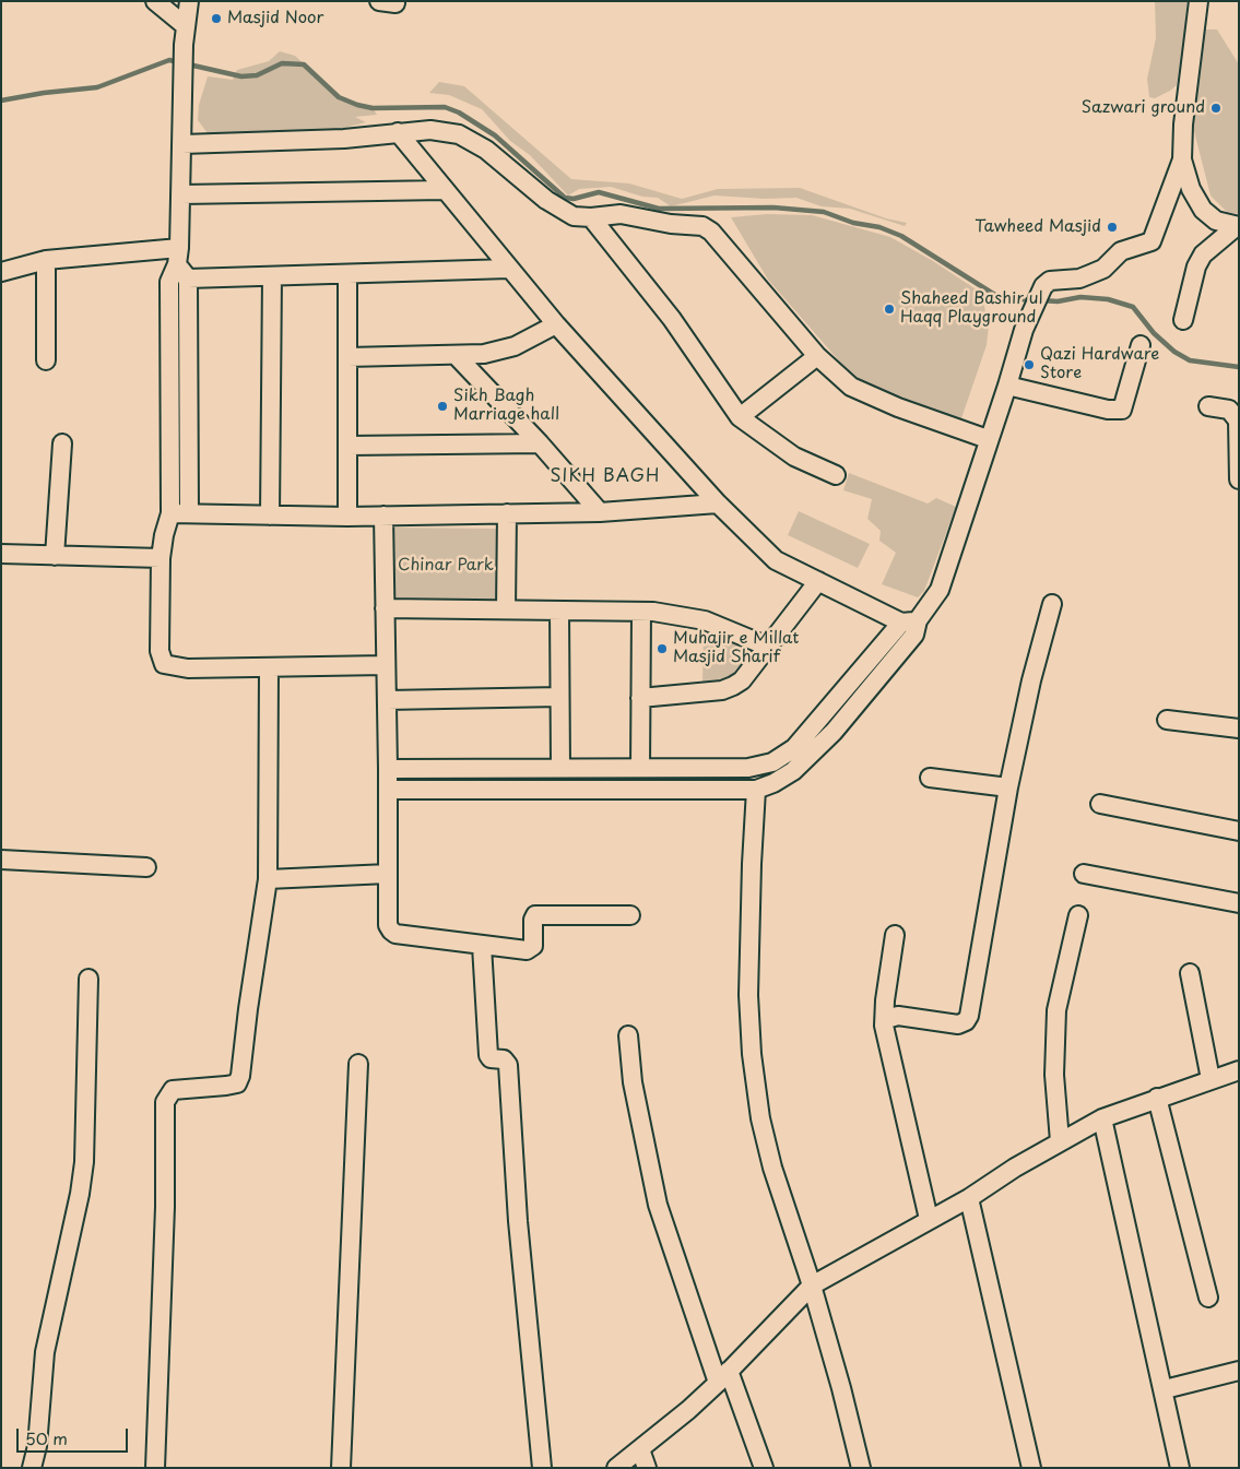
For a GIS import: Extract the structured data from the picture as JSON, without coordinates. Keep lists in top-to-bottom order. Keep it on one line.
{"districts":["SIKH BAGH"],"parks":["Chinar Park"],"places":["Masjid Noor","Sazwari ground","Tawheed Masjid","Shaheed Bashir ul Haqq Playground","Qazi Hardware Store","Sikh Bagh Marriage hall","Muhajir e Millat Masjid Sharif"],"scale_bar":"50 m"}
